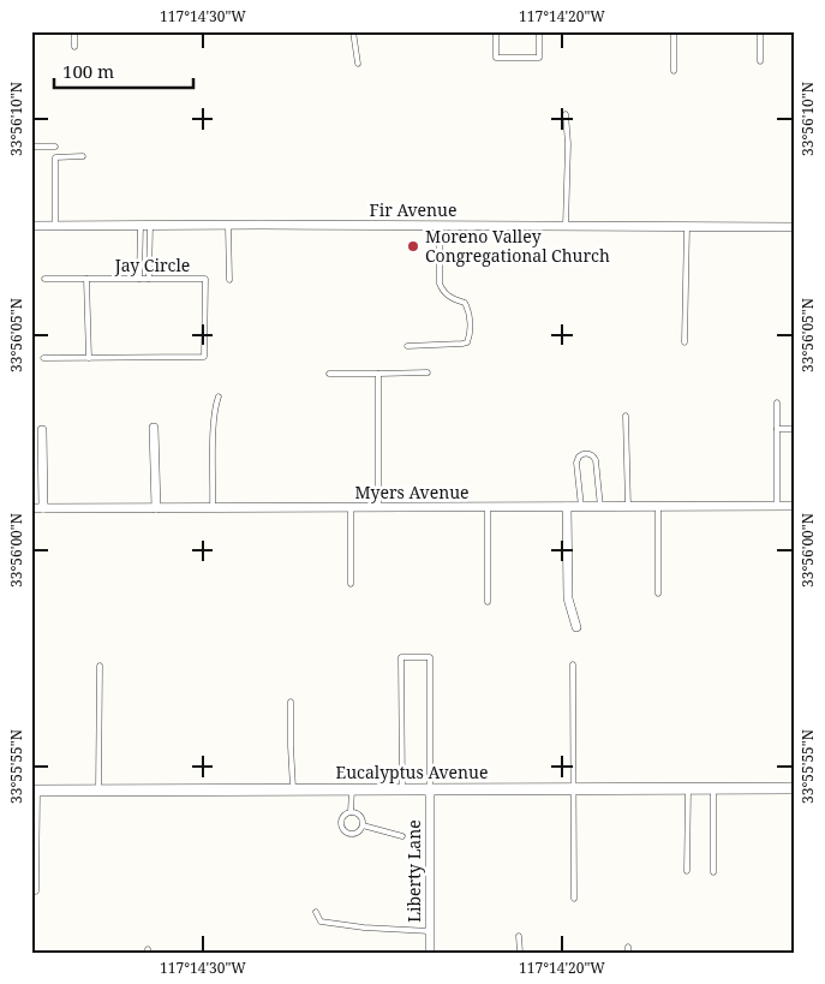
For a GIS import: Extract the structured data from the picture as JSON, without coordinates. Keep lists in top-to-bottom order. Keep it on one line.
{"streets":{"street":["Fir Avenue","Myers Avenue","Eucalyptus Avenue","Liberty Lane"],"lane":["Jay Circle"]},"crossings":[["Eucalyptus Avenue","Liberty Lane"]],"places":["Moreno Valley Congregational Church"],"scale_bar":"100 m","coordinates":["117°14'30\"W","117°14'20\"W","33°56'10\"N","33°56'05\"N","33°56'00\"N","33°55'55\"N"]}
